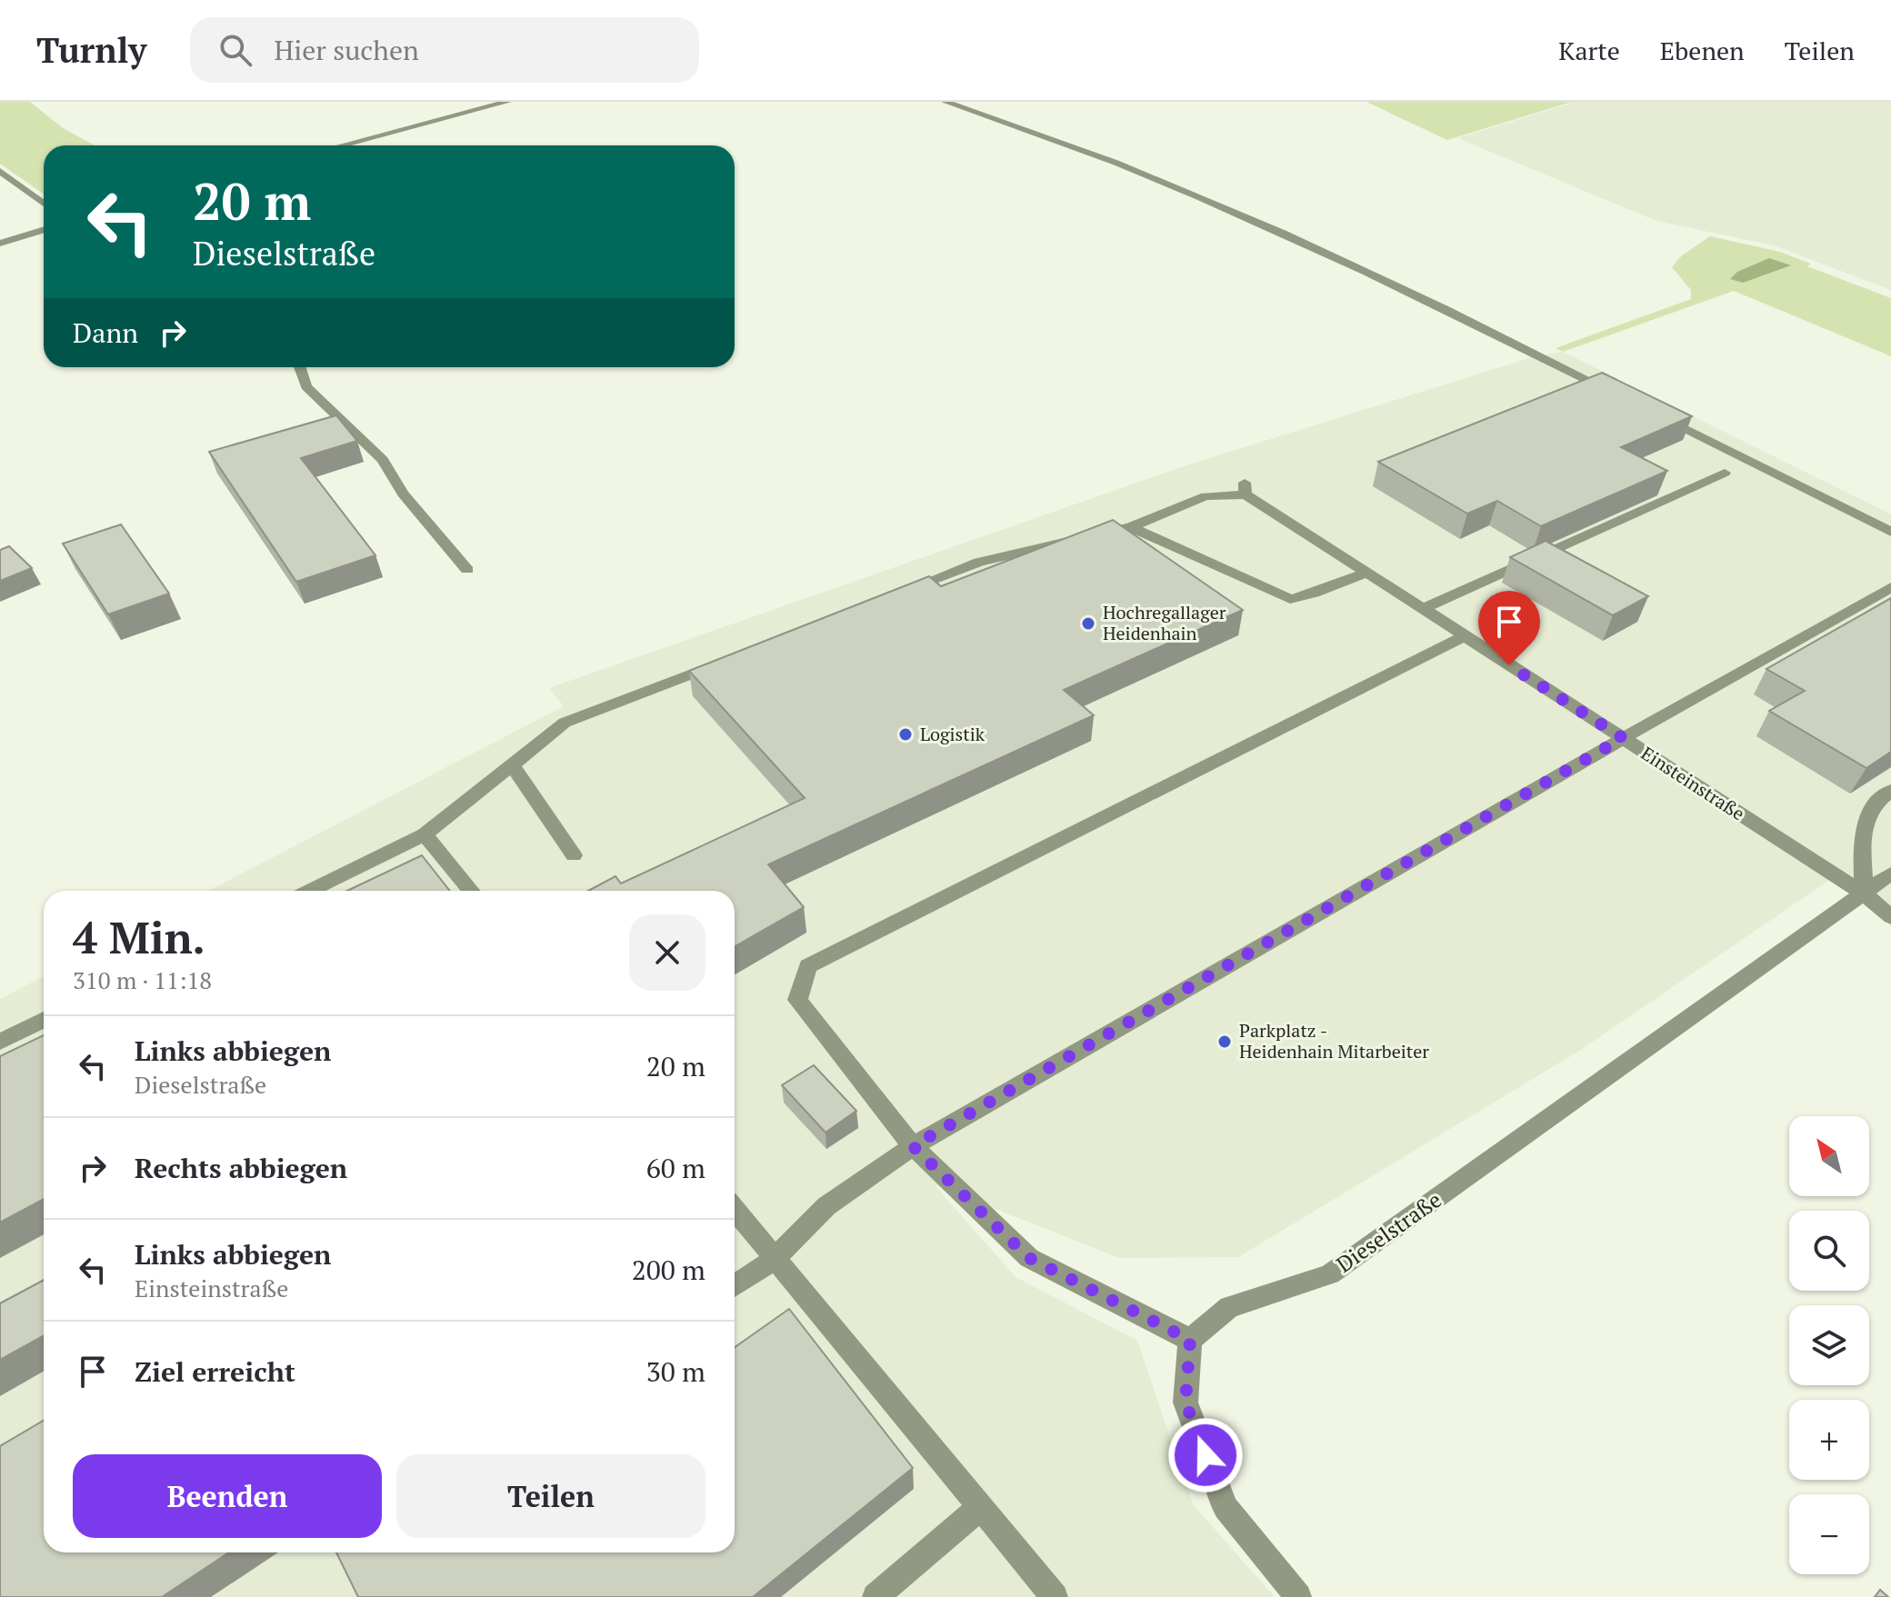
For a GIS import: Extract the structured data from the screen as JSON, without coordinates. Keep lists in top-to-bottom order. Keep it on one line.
{"streets":{"street":["Einsteinstraße","Dieselstraße"]},"crossings":[["Einsteinstraße","Dieselstraße"]],"places":["Hochregallager Heidenhain","Logistik","Parkplatz - Heidenhain Mitarbeiter"],"north":"top left","page":{"header":"Turnly","search":"Hier suchen","nav":["Karte","Ebenen","Teilen"],"turn":["20 m","Dieselstraße"],"then":"Dann","heading":["4 Min.","310 m · 11:18"],"list":[{"name":"Links abbiegen","note":"Dieselstraße","value":"20 m"},{"name":"Rechts abbiegen","value":"60 m"},{"name":"Links abbiegen","note":"Einsteinstraße","value":"200 m"},{"name":"Ziel erreicht","value":"30 m"}],"map_buttons":["+","−"],"buttons":["Beenden","Teilen"]}}
